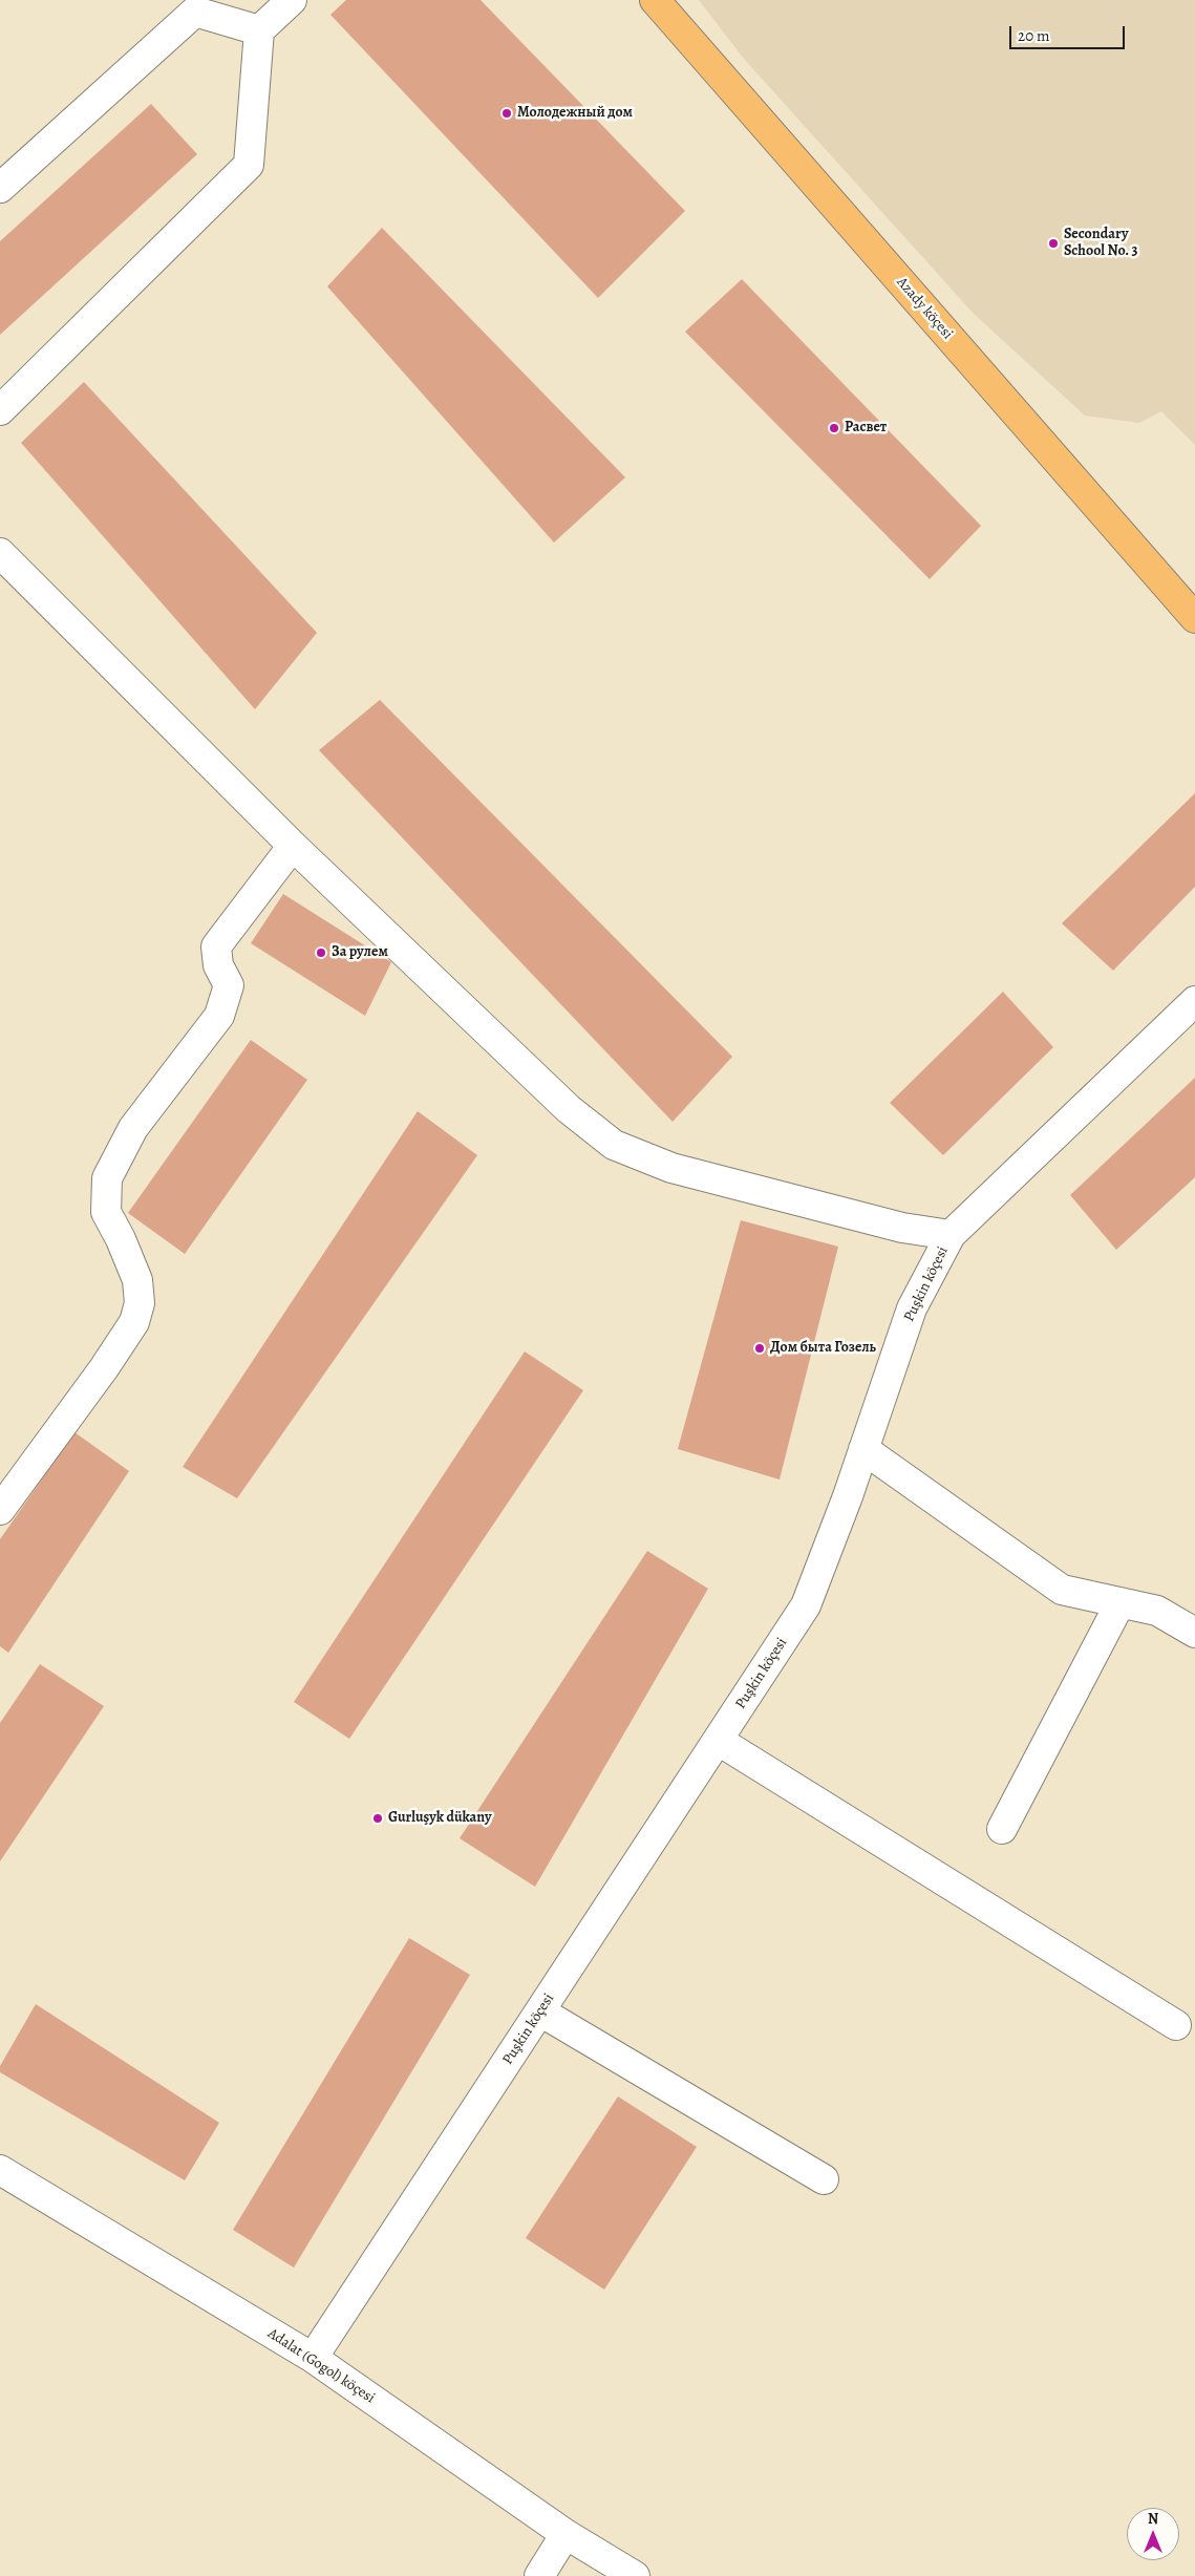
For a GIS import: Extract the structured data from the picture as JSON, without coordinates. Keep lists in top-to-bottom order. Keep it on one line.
{"streets":{"main road":["Azady köçesi"],"street":["Puşkin köçesi","Adalat (Gogol) köçesi"]},"crossings":[["Puşkin köçesi","Adalat (Gogol) köçesi"]],"places":["Молодежный дом","Secondary School No. 3","Расвет","За рулем","Дом быта Гозель","Gurluşyk dükany"],"scale_bar":"20 m","north":"top"}
